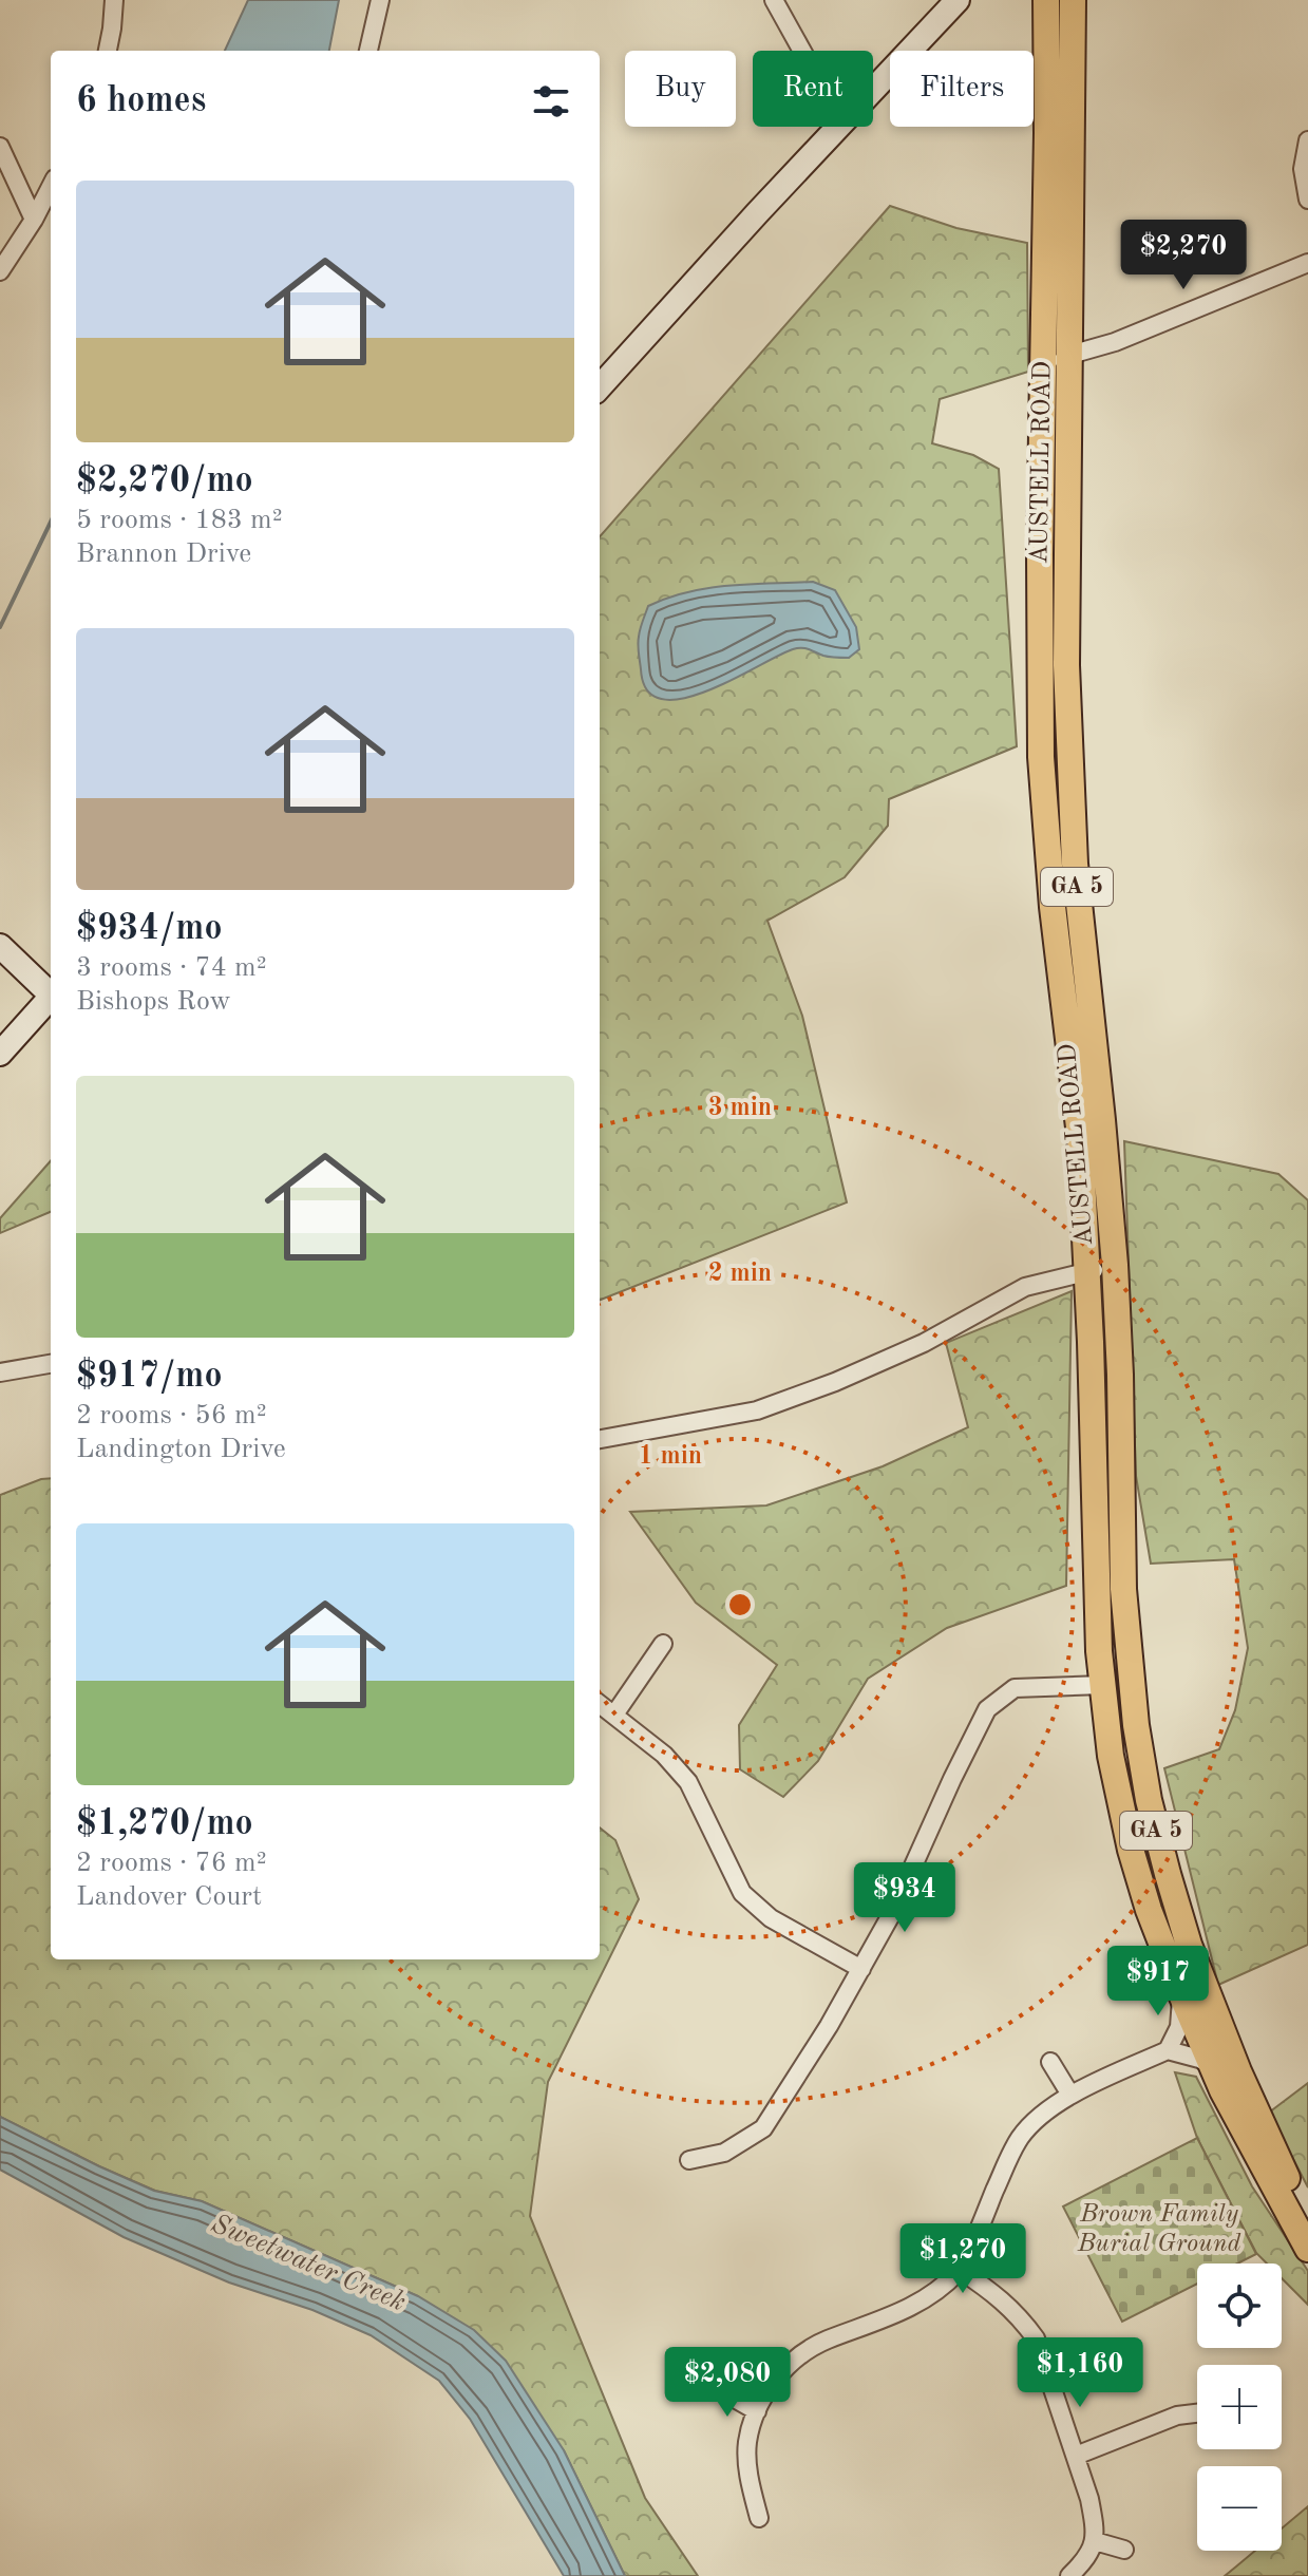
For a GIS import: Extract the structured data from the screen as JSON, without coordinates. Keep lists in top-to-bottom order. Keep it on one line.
{"streets":{"main road":["AUSTELL ROAD","GA 5"]},"water":["Sweetwater Creek"],"parks":["Brown Family Burial Ground"],"page":{"chip":["Buy","Rent","Filters"],"heading":"6 homes","list":[{"name":"$2,270/mo","note":"5 rooms · 183 m² · Brannon Drive"},{"name":"$934/mo","note":"3 rooms · 74 m² · Bishops Row"},{"name":"$917/mo","note":"2 rooms · 56 m² · Landington Drive"},{"name":"$1,270/mo","note":"2 rooms · 76 m² · Landover Court"}],"price":["$2,270","$934","$917","$1,270","$1,160","$2,080"],"map_buttons":["+","−"]},"rings":["3 min","2 min","1 min"]}
